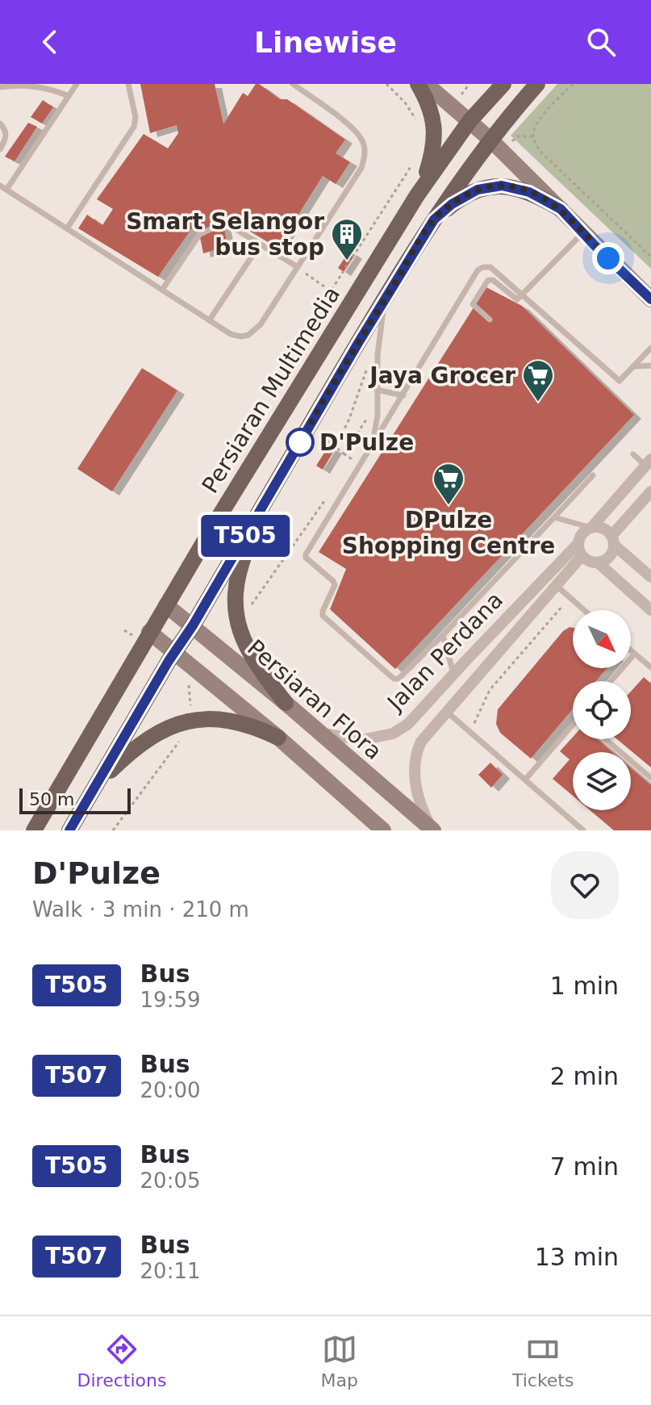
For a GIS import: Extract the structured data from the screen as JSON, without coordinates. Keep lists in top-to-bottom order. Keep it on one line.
{"streets":{"main road":["Persiaran Multimedia","Persiaran Flora"],"street":["Jalan Perdana"]},"crossings":[["Persiaran Multimedia","Persiaran Flora"],["Jalan Perdana","Persiaran Flora"]],"places":{"building":["Smart Selangor bus stop"],"supermarket":["Jaya Grocer","DPulze Shopping Centre"],"other":["D'Pulze"]},"lines":["bus line T505"],"scale_bar":"50 m","north":"bottom right","page":{"header":"Linewise","on_map":"T505","scale":"50 m","heading":["D'Pulze","Walk · 3 min · 210 m"],"list":[{"mark":"T505","name":"Bus","note":"19:59","value":"1 min"},{"mark":"T507","name":"Bus","note":"20:00","value":"2 min"},{"mark":"T505","name":"Bus","note":"20:05","value":"7 min"},{"mark":"T507","name":"Bus","note":"20:11","value":"13 min"}],"tabs":["Directions","Map","Tickets"]}}
